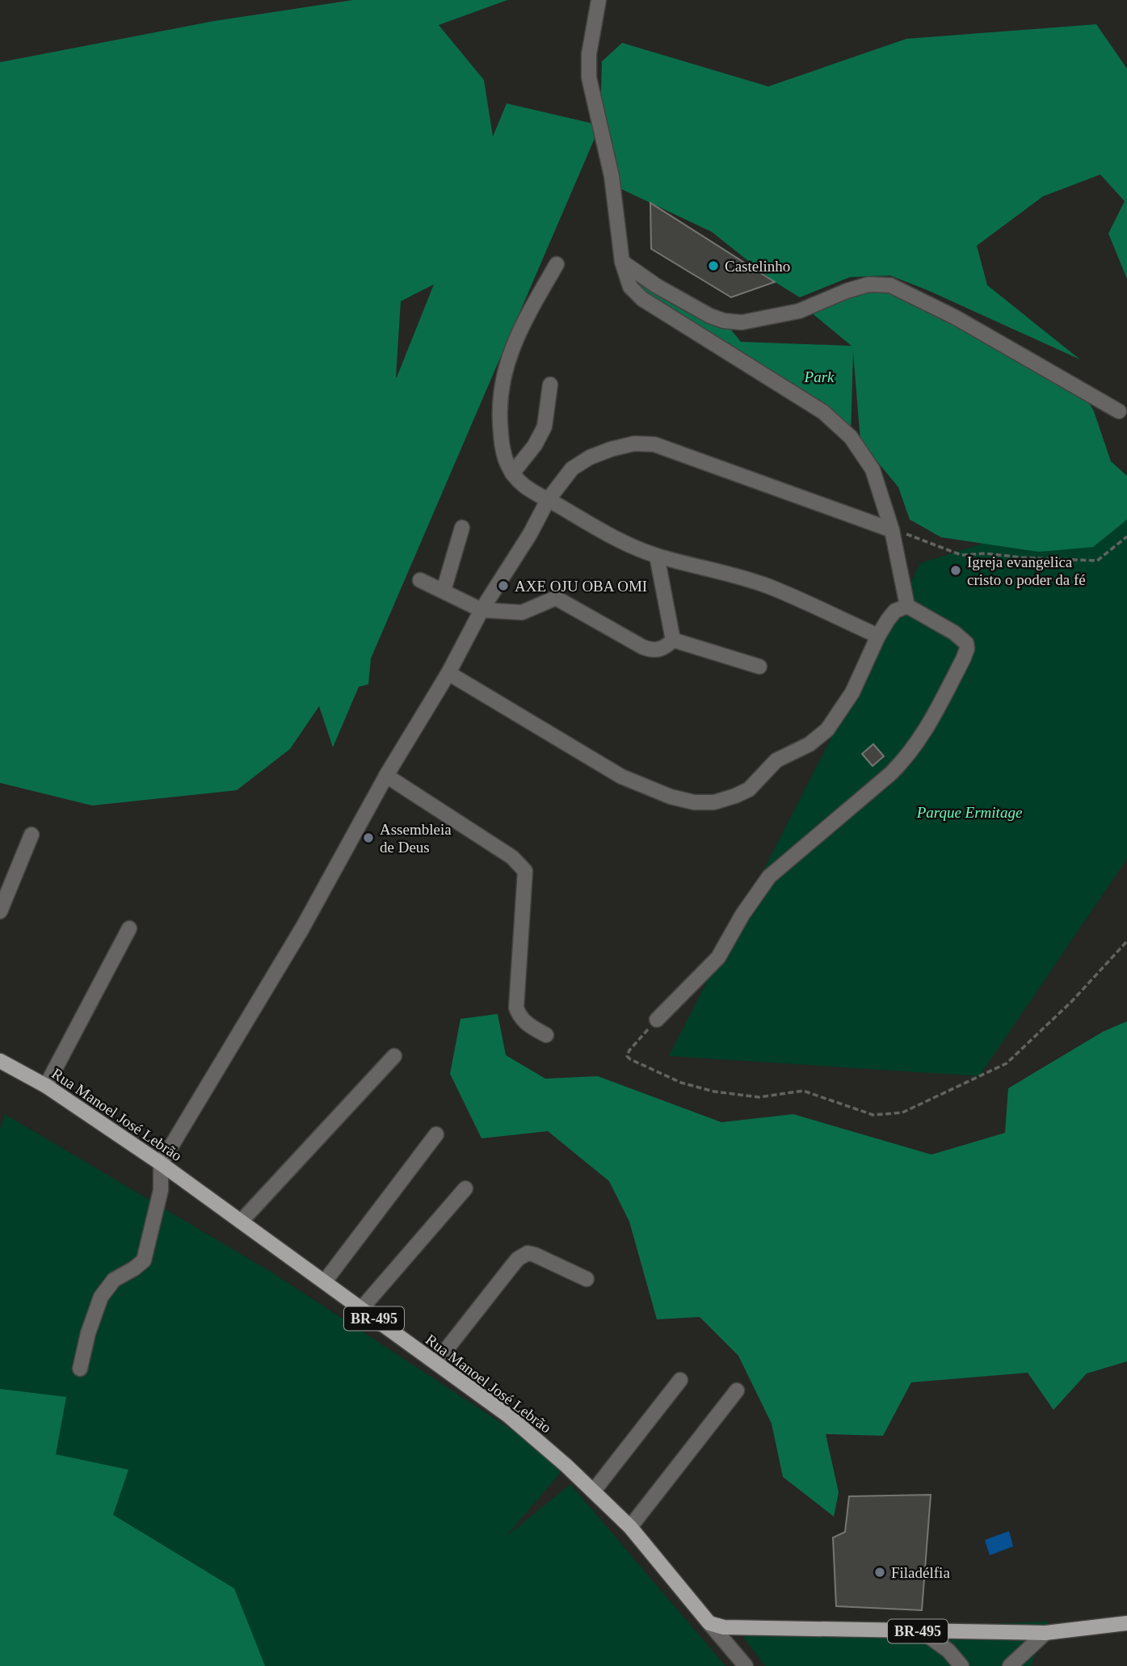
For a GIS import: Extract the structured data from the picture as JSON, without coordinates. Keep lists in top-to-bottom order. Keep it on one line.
{"streets":{"main road":["Rua Manoel José Lebrão","BR-495"]},"crossings":[["Rua Manoel José Lebrão","BR-495"]],"parks":["Park","Parque Ermitage"],"places":["Castelinho","Igreja evangelica cristo o poder da fé","AXE OJU OBA OMI","Assembleia de Deus","Filadélfia"]}
